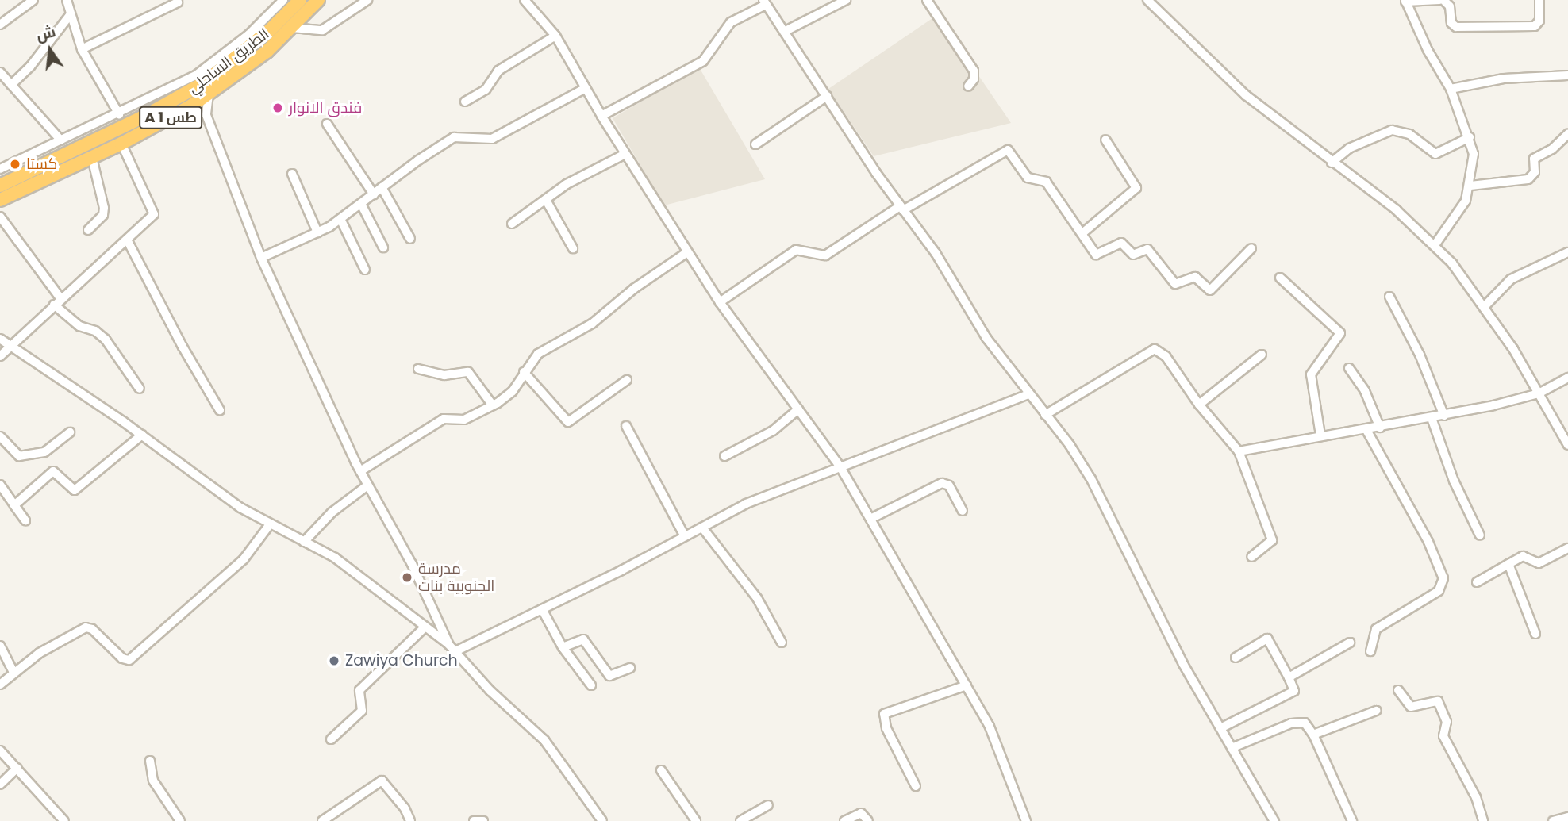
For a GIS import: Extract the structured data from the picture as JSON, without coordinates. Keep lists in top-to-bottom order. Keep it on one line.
{"streets":{"highway":["الطريق الساحلي","A 1 طس"]},"places":["فندق الانوار","كستا","مدرسة الجنوبية بنات","Zawiya Church"],"north":"top"}
